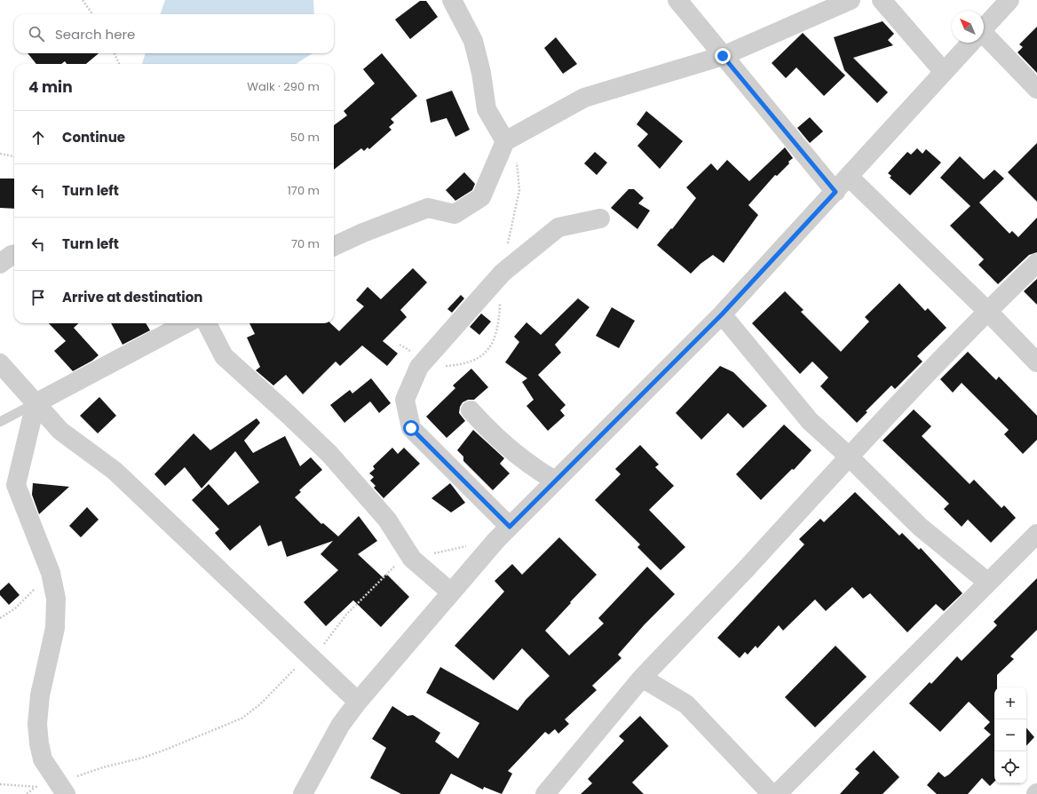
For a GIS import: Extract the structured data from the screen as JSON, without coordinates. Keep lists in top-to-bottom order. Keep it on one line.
{"north":"top left","page":{"search":"Search here","heading":["4 min","Walk · 290 m"],"list":[["Continue","50 m"],["Turn left","170 m"],["Turn left","70 m"],"Arrive at destination"],"map_buttons":["+","−"]}}
